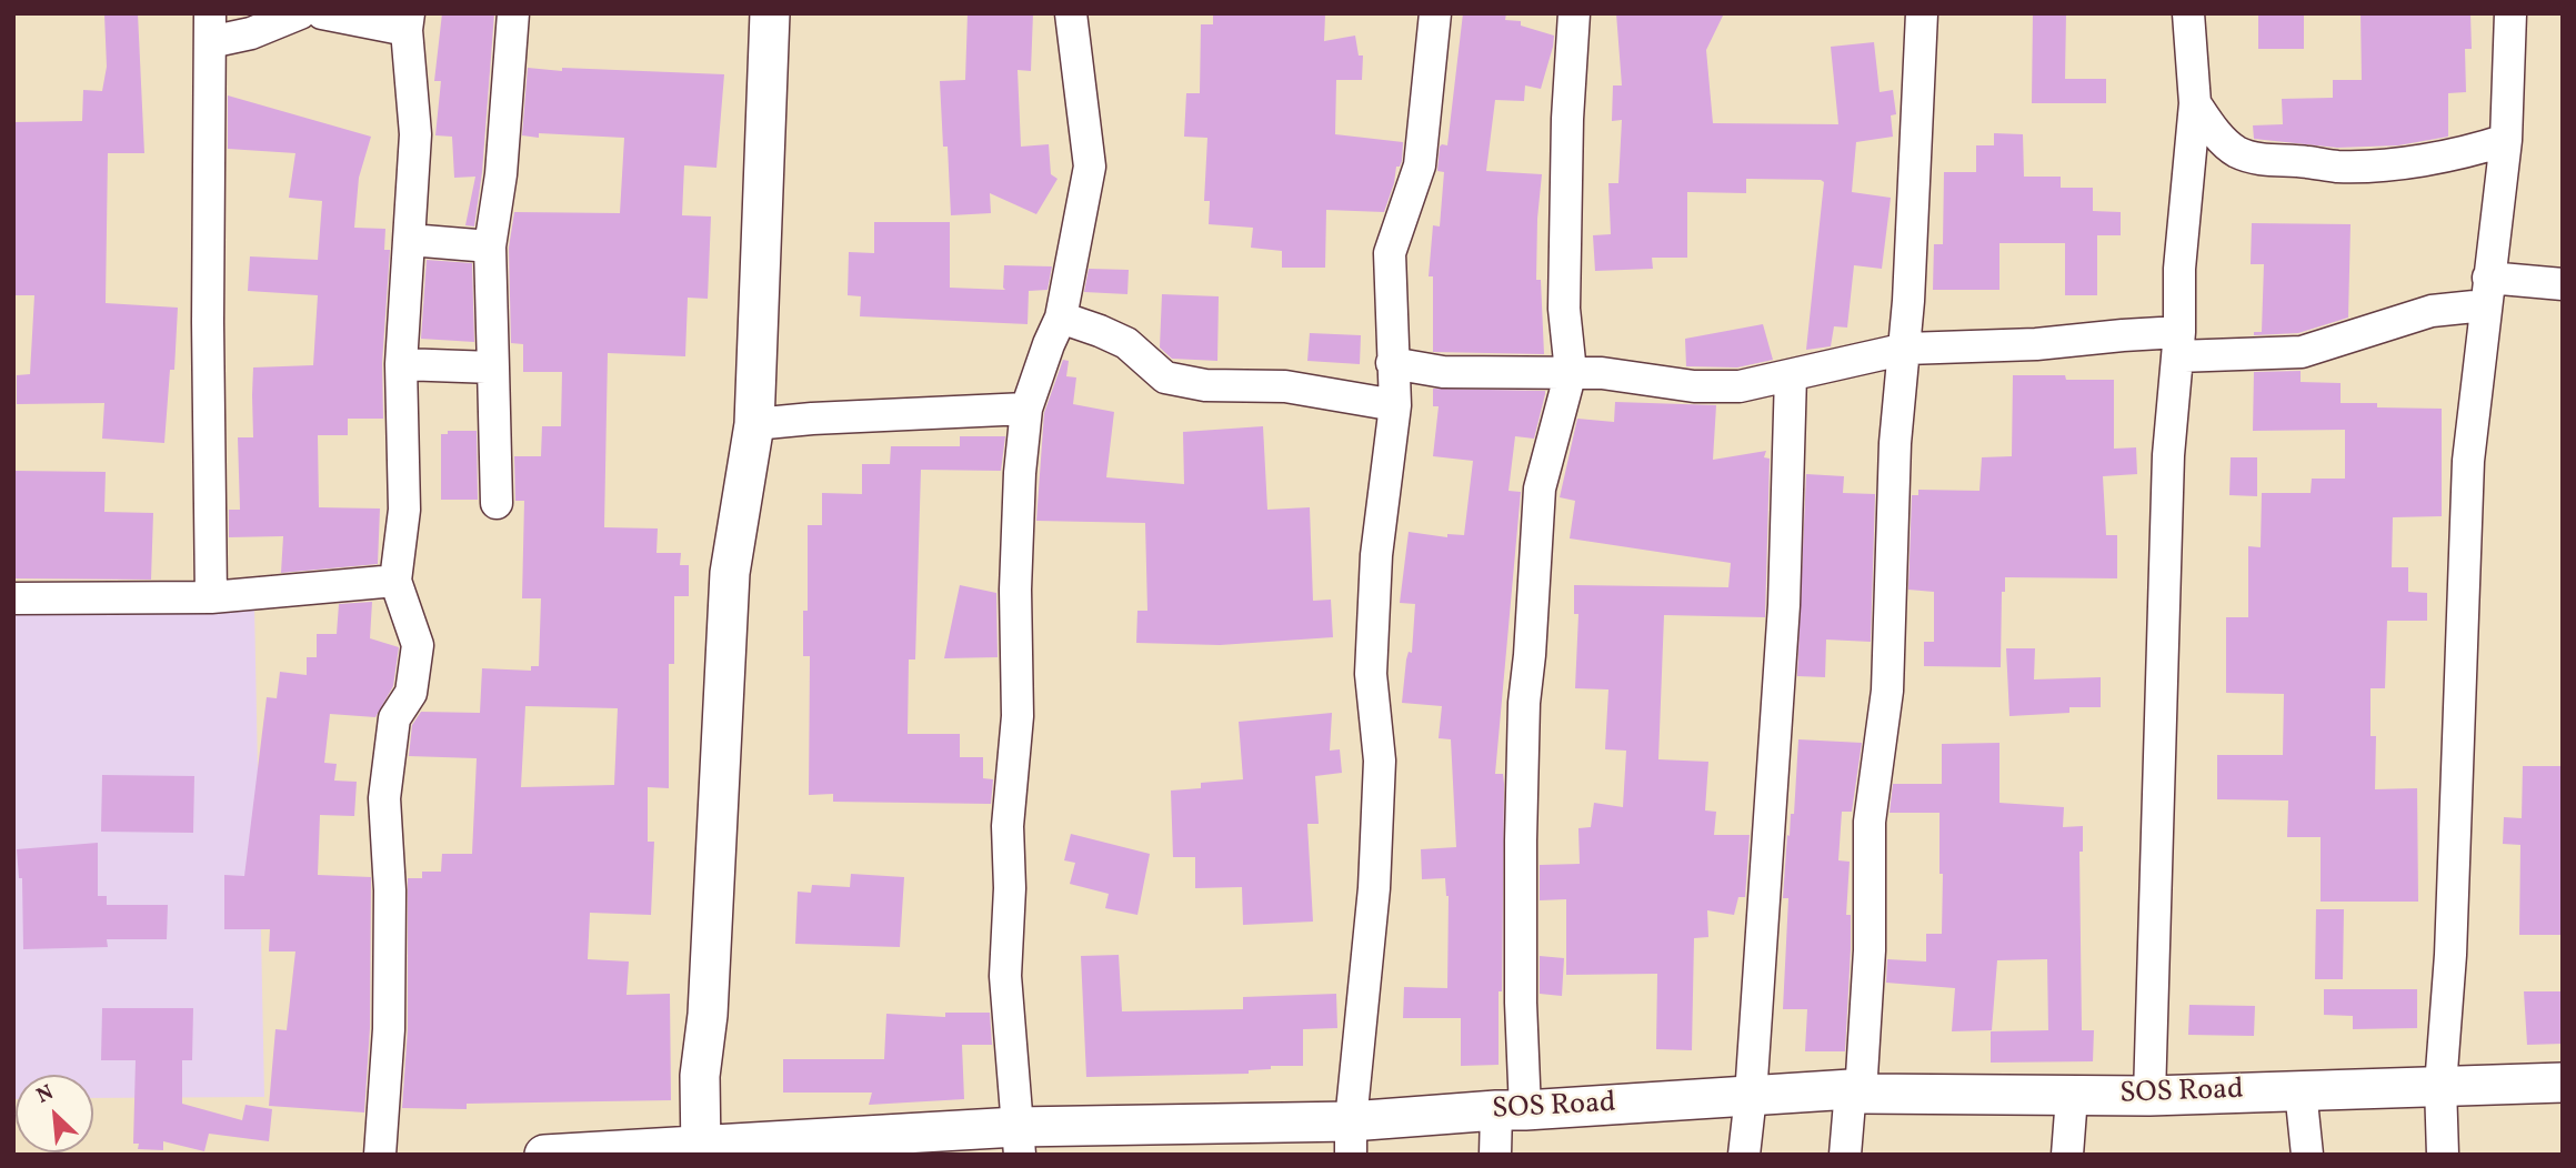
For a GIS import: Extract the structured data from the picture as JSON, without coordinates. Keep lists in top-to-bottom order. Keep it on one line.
{"streets":{"street":["SOS Road"]},"north":"top left"}
